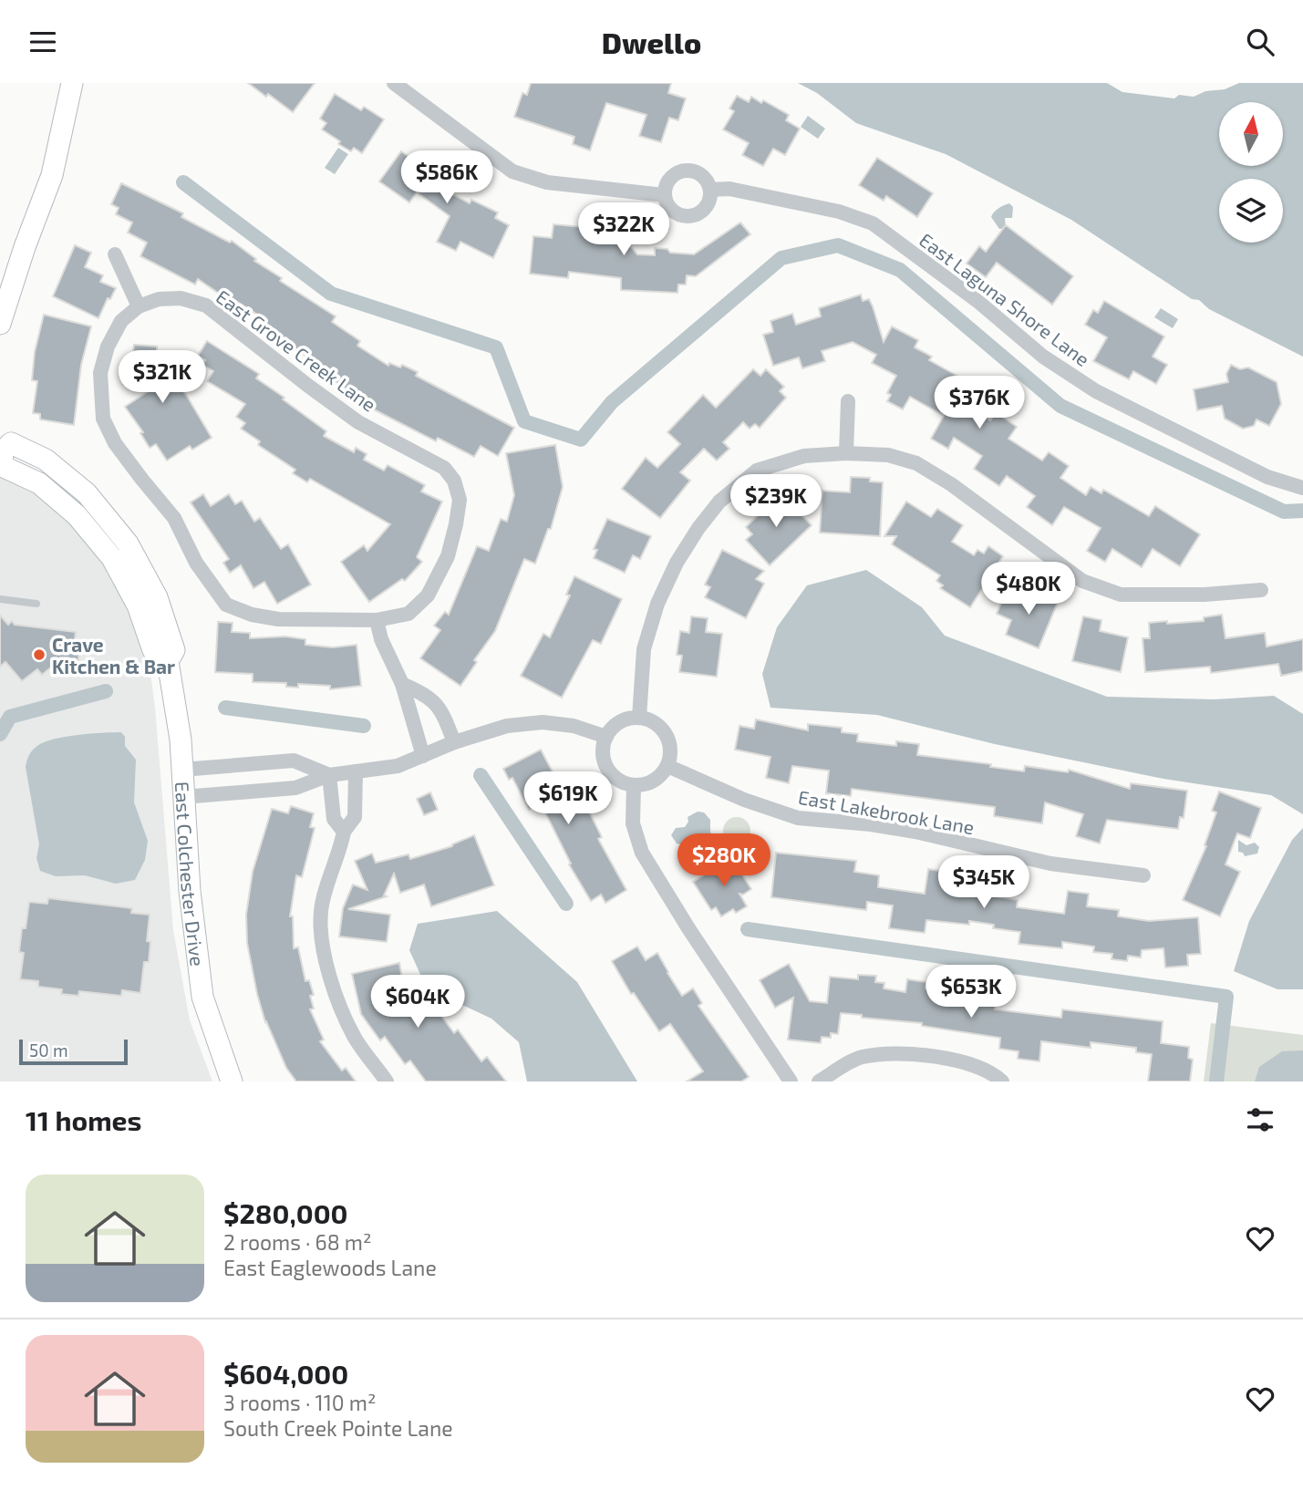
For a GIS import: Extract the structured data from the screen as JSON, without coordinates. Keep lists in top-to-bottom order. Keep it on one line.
{"streets":{"street":["East Laguna Shore Lane","East Grove Creek Lane","East Lakebrook Lane","East Colchester Drive"]},"places":["Crave Kitchen & Bar"],"scale_bar":"50 m","north":"top","page":{"header":"Dwello","price":["$586K","$322K","$321K","$376K","$239K","$480K","$619K","$280K","$345K","$653K","$604K"],"scale":"50 m","heading":"11 homes","list":[{"name":"$280,000","note":"2 rooms · 68 m² · East Eaglewoods Lane"},{"name":"$604,000","note":"3 rooms · 110 m² · South Creek Pointe Lane"}]}}
